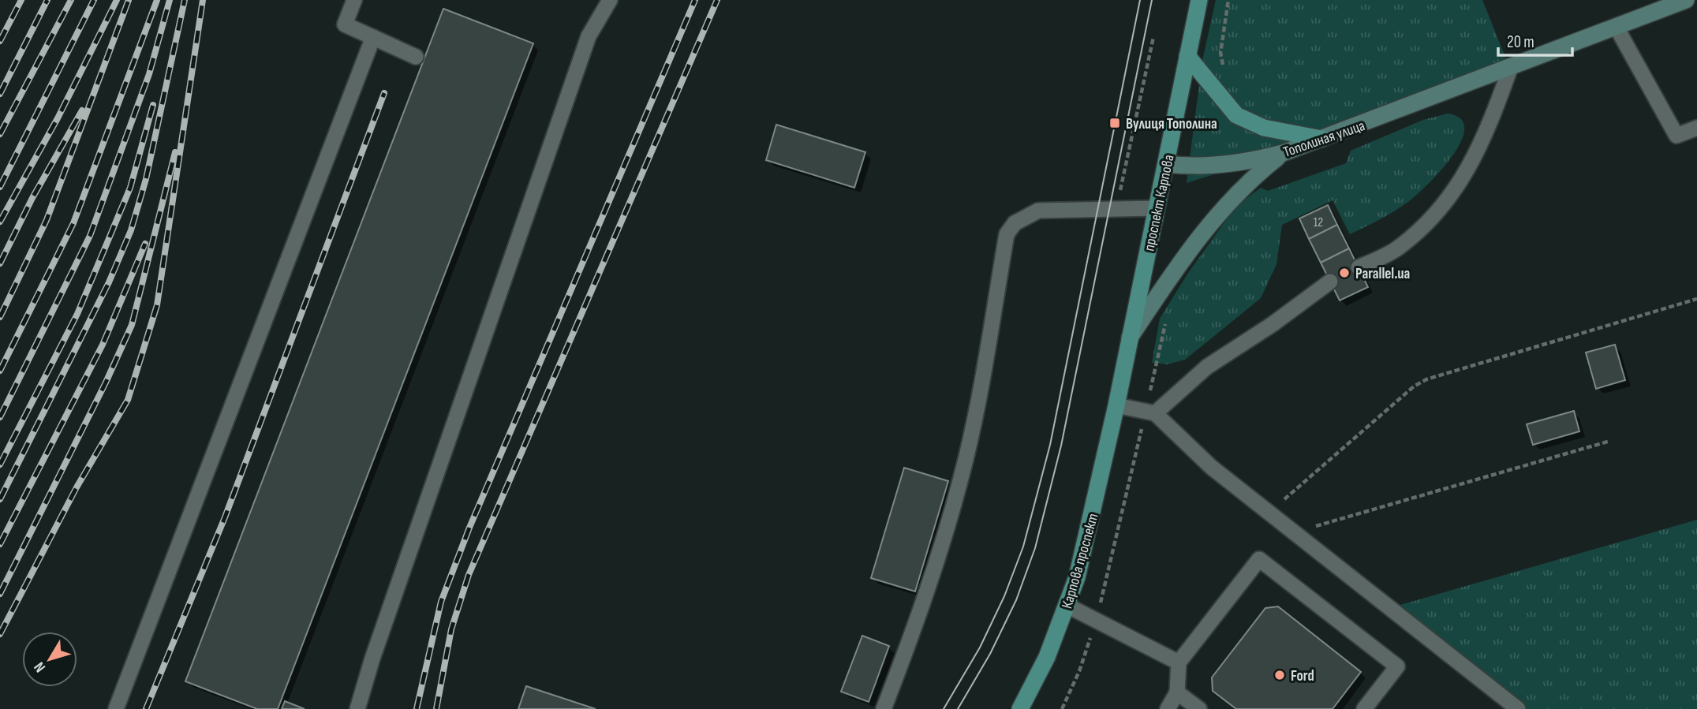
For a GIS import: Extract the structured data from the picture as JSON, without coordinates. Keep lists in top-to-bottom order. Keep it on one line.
{"streets":{"main road":["Тополиная улица","проспект Карпова","Карпова проспект"]},"crossings":[["Тополиная улица","проспект Карпова"],["проспект Карпова","Карпова проспект"]],"places":{"transit":["Вулиця Тополина"],"other":["Parallel.ua","Ford"]},"house_numbers":["12"],"scale_bar":"20 m","north":"bottom left"}
